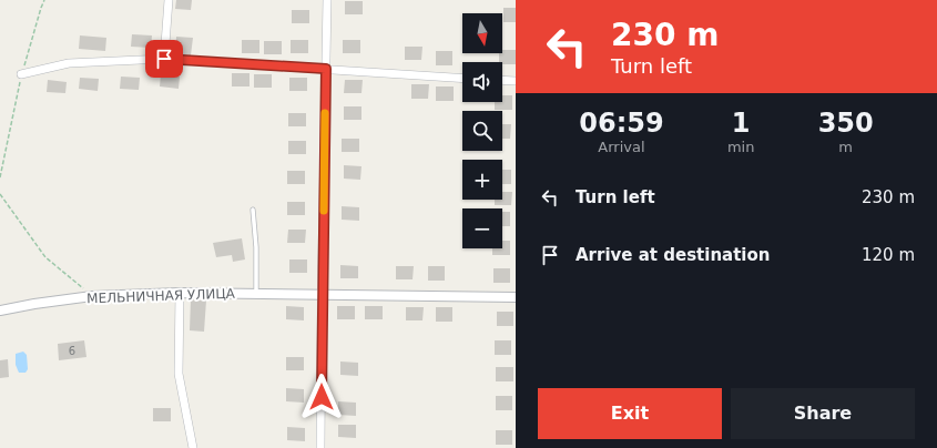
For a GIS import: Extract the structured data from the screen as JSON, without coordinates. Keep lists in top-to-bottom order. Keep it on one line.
{"streets":{"street":["МЕЛЬНИЧНАЯ УЛИЦА"]},"house_numbers":["6"],"north":"bottom","page":{"turn":["230 m","Turn left"],"map_buttons":["+","−"],"eta":["06:59","Arrival","1","min","350","m"],"list":[{"name":"Turn left","value":"230 m"},{"name":"Arrive at destination","value":"120 m"}],"buttons":["Exit","Share"]}}
